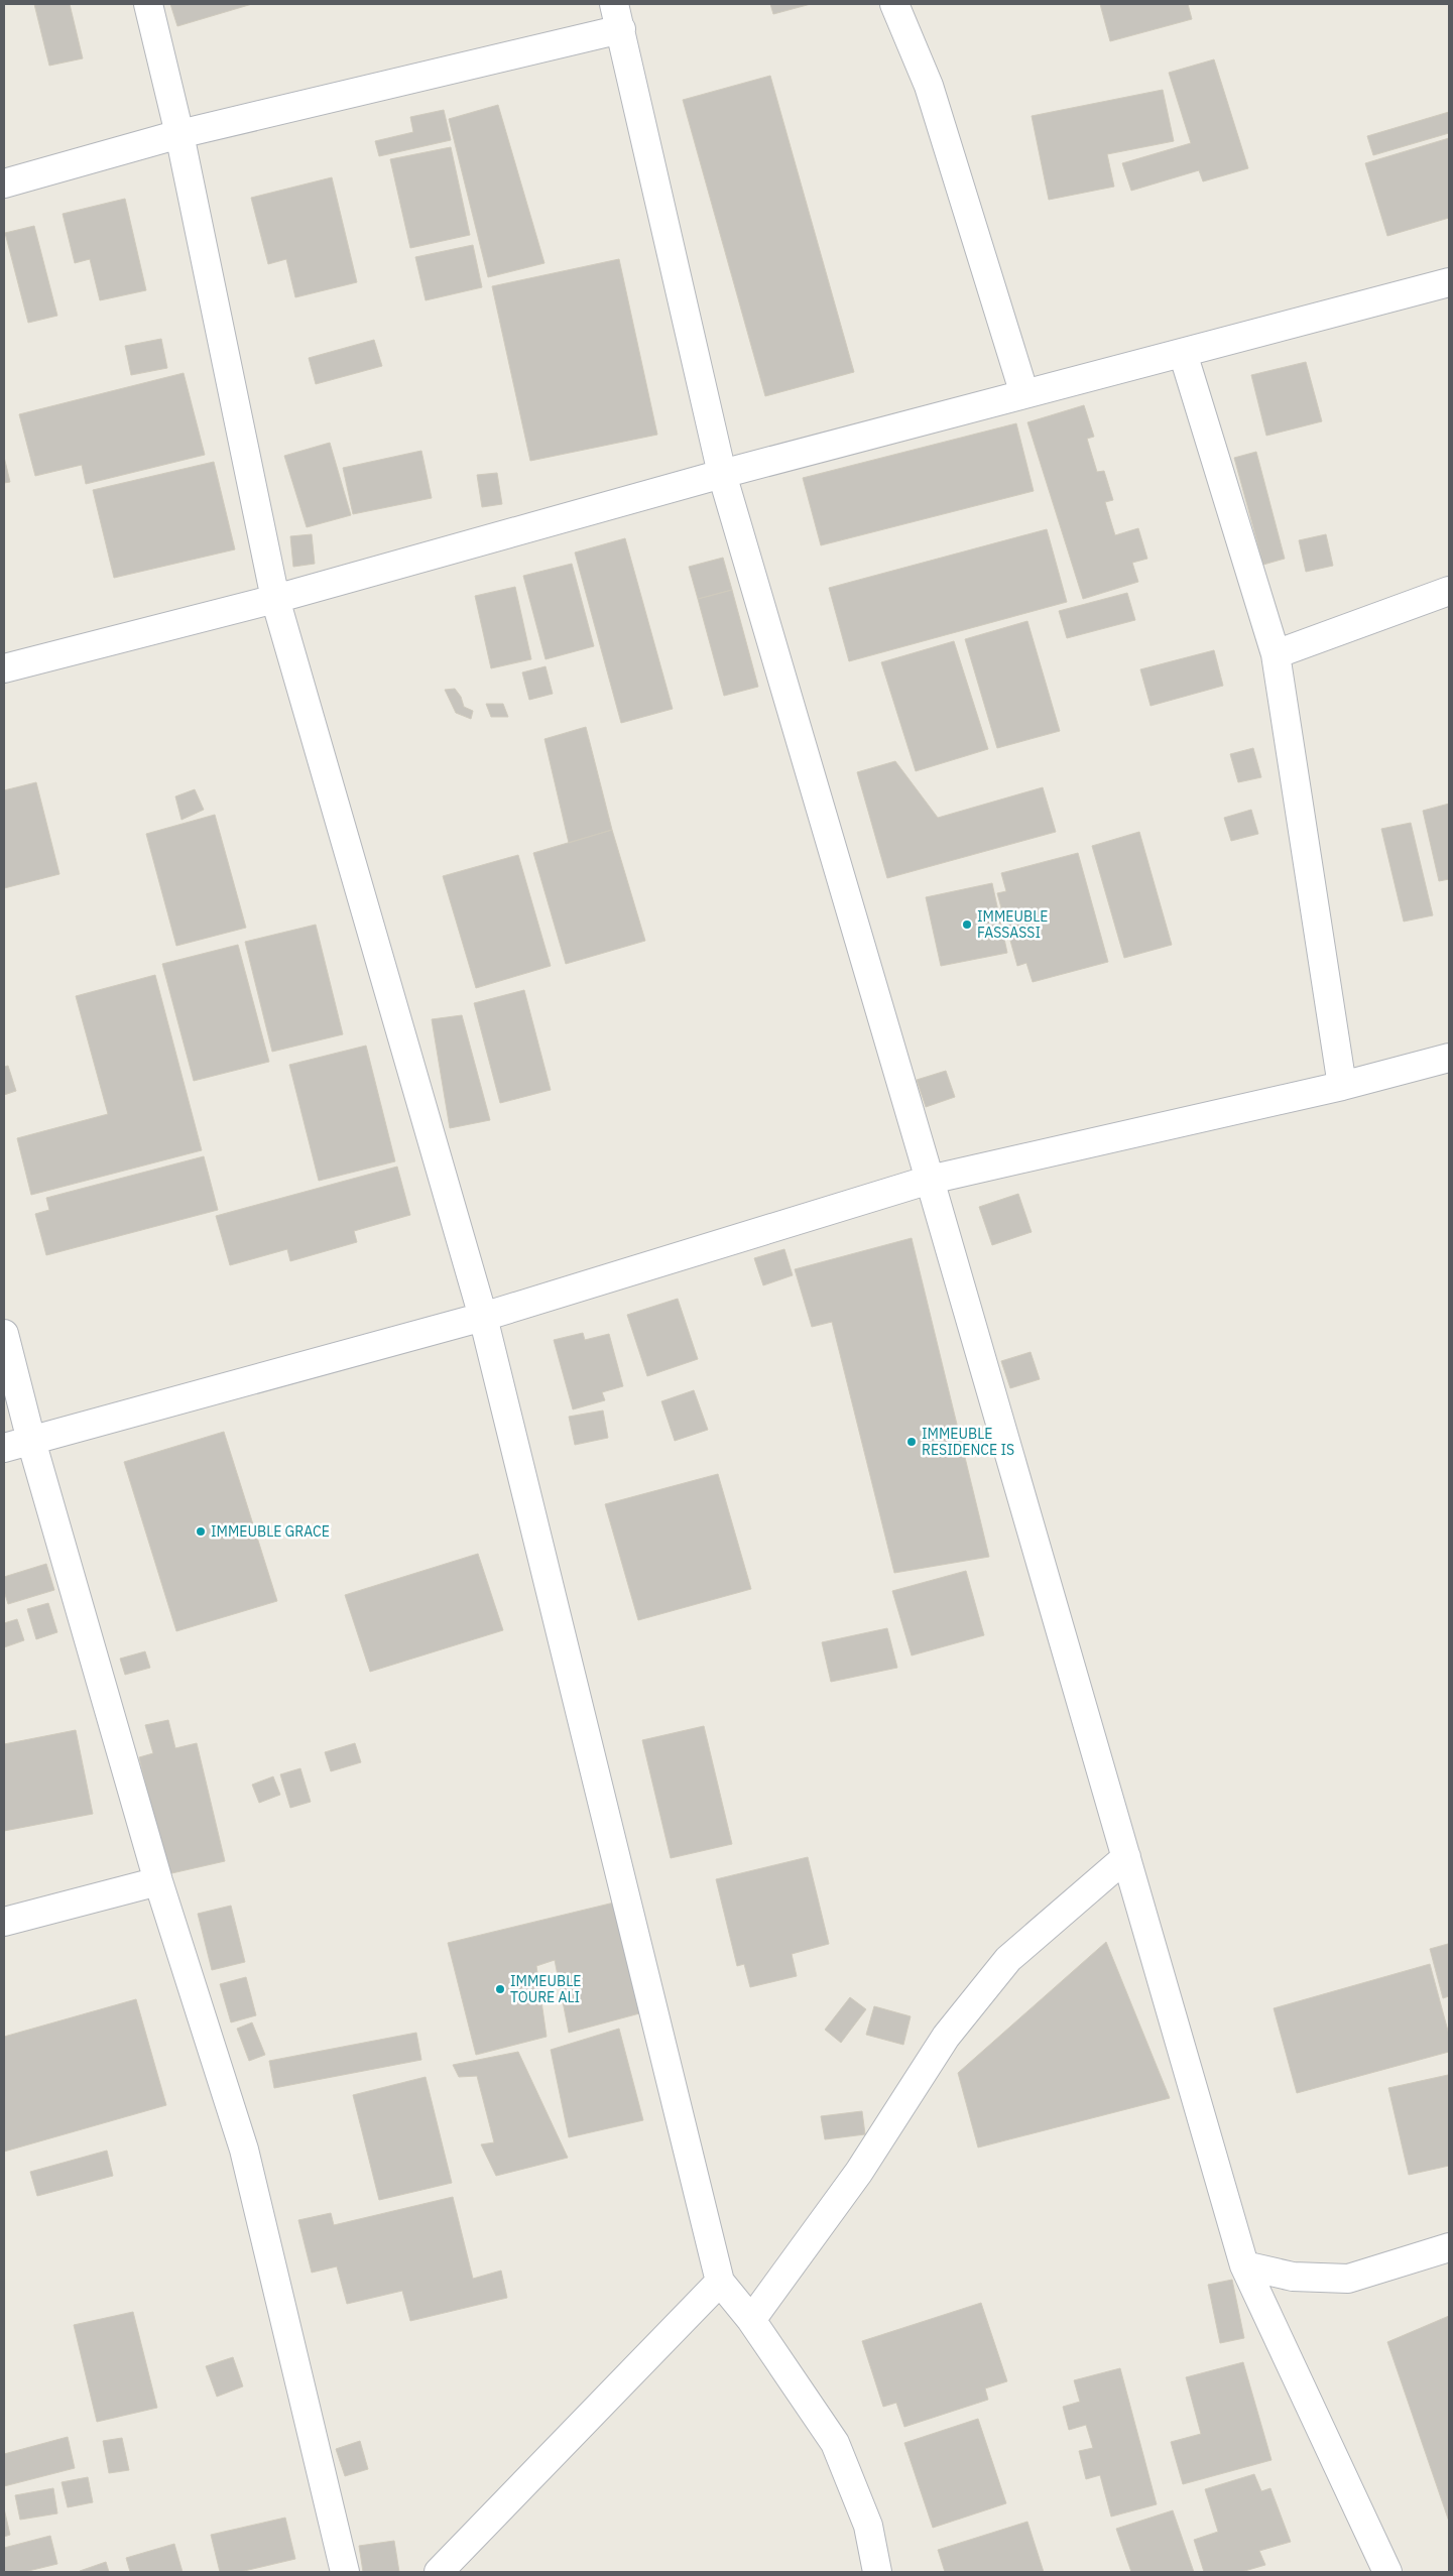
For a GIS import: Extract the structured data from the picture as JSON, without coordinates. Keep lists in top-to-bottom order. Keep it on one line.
{"places":["IMMEUBLE FASSASSI","IMMEUBLE RESIDENCE IS","IMMEUBLE GRACE","IMMEUBLE TOURE ALI"]}
